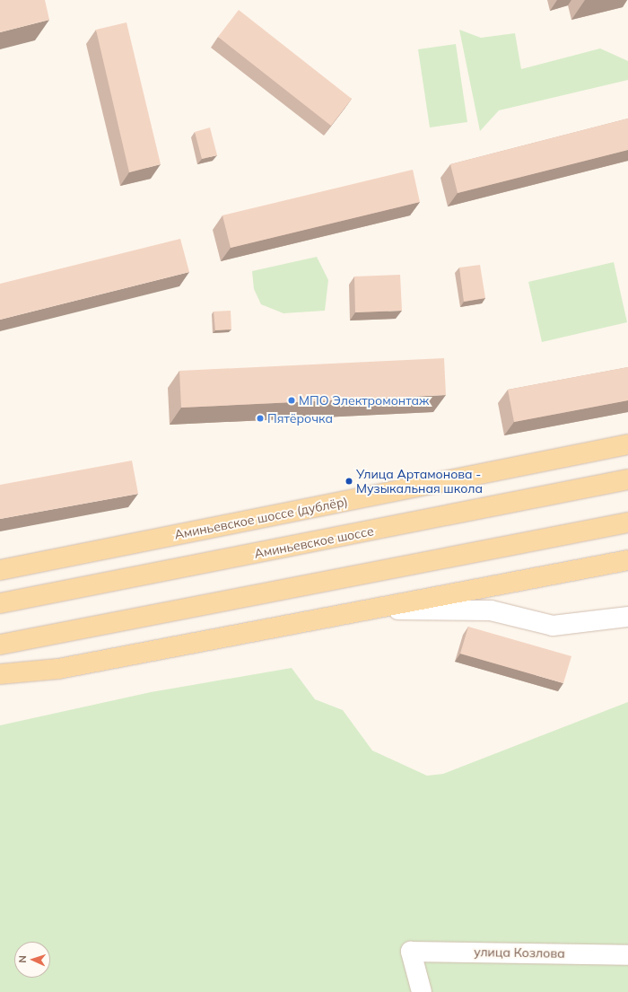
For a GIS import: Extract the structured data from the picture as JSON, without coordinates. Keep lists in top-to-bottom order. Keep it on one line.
{"streets":{"main road":["Аминьевское шоссе (дублёр)","Аминьевское шоссе"],"street":["улица Козлова"]},"places":["МПО Электромонтаж","Пятёрочка","Улица Артамонова - Музыкальная школа"],"north":"left"}
